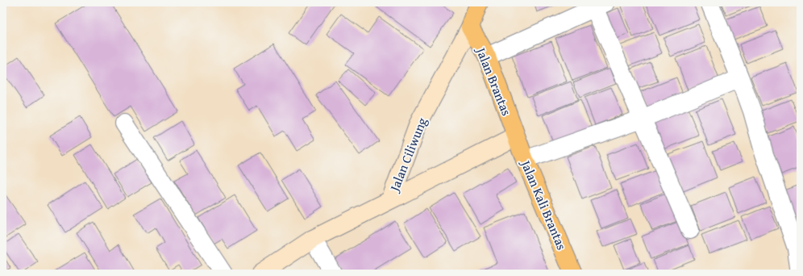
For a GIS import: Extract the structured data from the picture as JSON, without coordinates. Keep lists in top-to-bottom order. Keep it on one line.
{"streets":{"main road":["Jalan Brantas","Jalan Ciliwung","Jalan Kali Brantas"]},"crossings":[["Jalan Brantas","Jalan Ciliwung"],["Jalan Brantas","Jalan Kali Brantas"]]}
